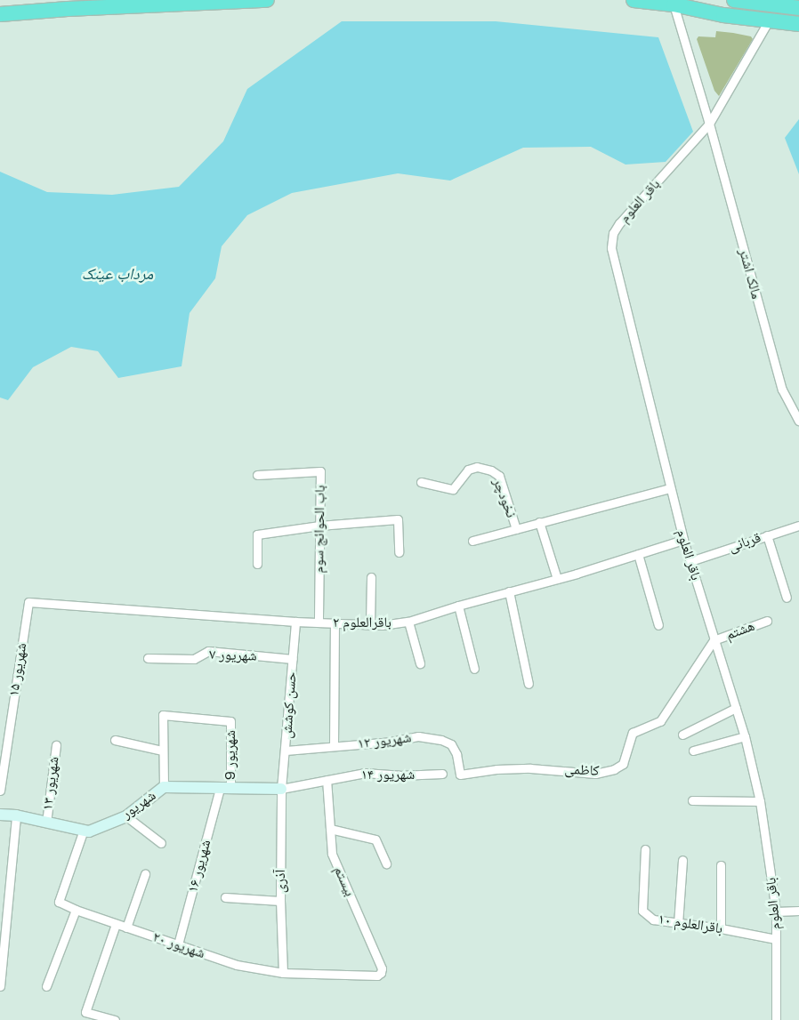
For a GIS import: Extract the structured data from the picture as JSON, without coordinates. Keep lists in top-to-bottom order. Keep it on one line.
{"streets":{"street":["باقر العلوم","مالک اشتر","نخودچر","باب الحوائج سوم","قربانی","باقرالعلوم ۲","هشتم","شهریور ۷","شهریور ۱۵","حسن کوشش","شهریور ۱۲","شهریور 9","کاظمی","شهریور ۱۴","شهریور ۱۳","شهریور","شهریور ۱۶","آذری","بیستم","باقرالعلوم ۱۰","شهریور ۲۰"]},"crossings":[["باقر العلوم","مالک اشتر"],["باقر العلوم","قربانی"],["باقر العلوم","باقرالعلوم ۲"],["باقر العلوم","هشتم"],["باقر العلوم","کاظمی"],["باقر العلوم","باقرالعلوم ۱۰"],["باب الحوائج سوم","باقرالعلوم ۲"],["باقرالعلوم ۲","شهریور ۱۵"],["باقرالعلوم ۲","حسن کوشش"],["هشتم","کاظمی"],["شهریور ۷","حسن کوشش"],["حسن کوشش","شهریور ۱۲"],["حسن کوشش","شهریور ۱۴"],["حسن کوشش","شهریور"],["حسن کوشش","آذری"],["شهریور ۱۲","کاظمی"],["شهریور 9","شهریور"],["شهریور 9","شهریور ۱۶"],["شهریور ۱۴","شهریور"],["شهریور ۱۴","آذری"],["شهریور ۱۴","بیستم"],["شهریور ۱۳","شهریور"],["شهریور","شهریور ۱۶"],["شهریور","آذری"],["شهریور","شهریور ۲۰"],["شهریور ۱۶","شهریور ۲۰"],["آذری","شهریور ۲۰"],["بیستم","شهریور ۲۰"]],"water":["مرداب عینک"]}
